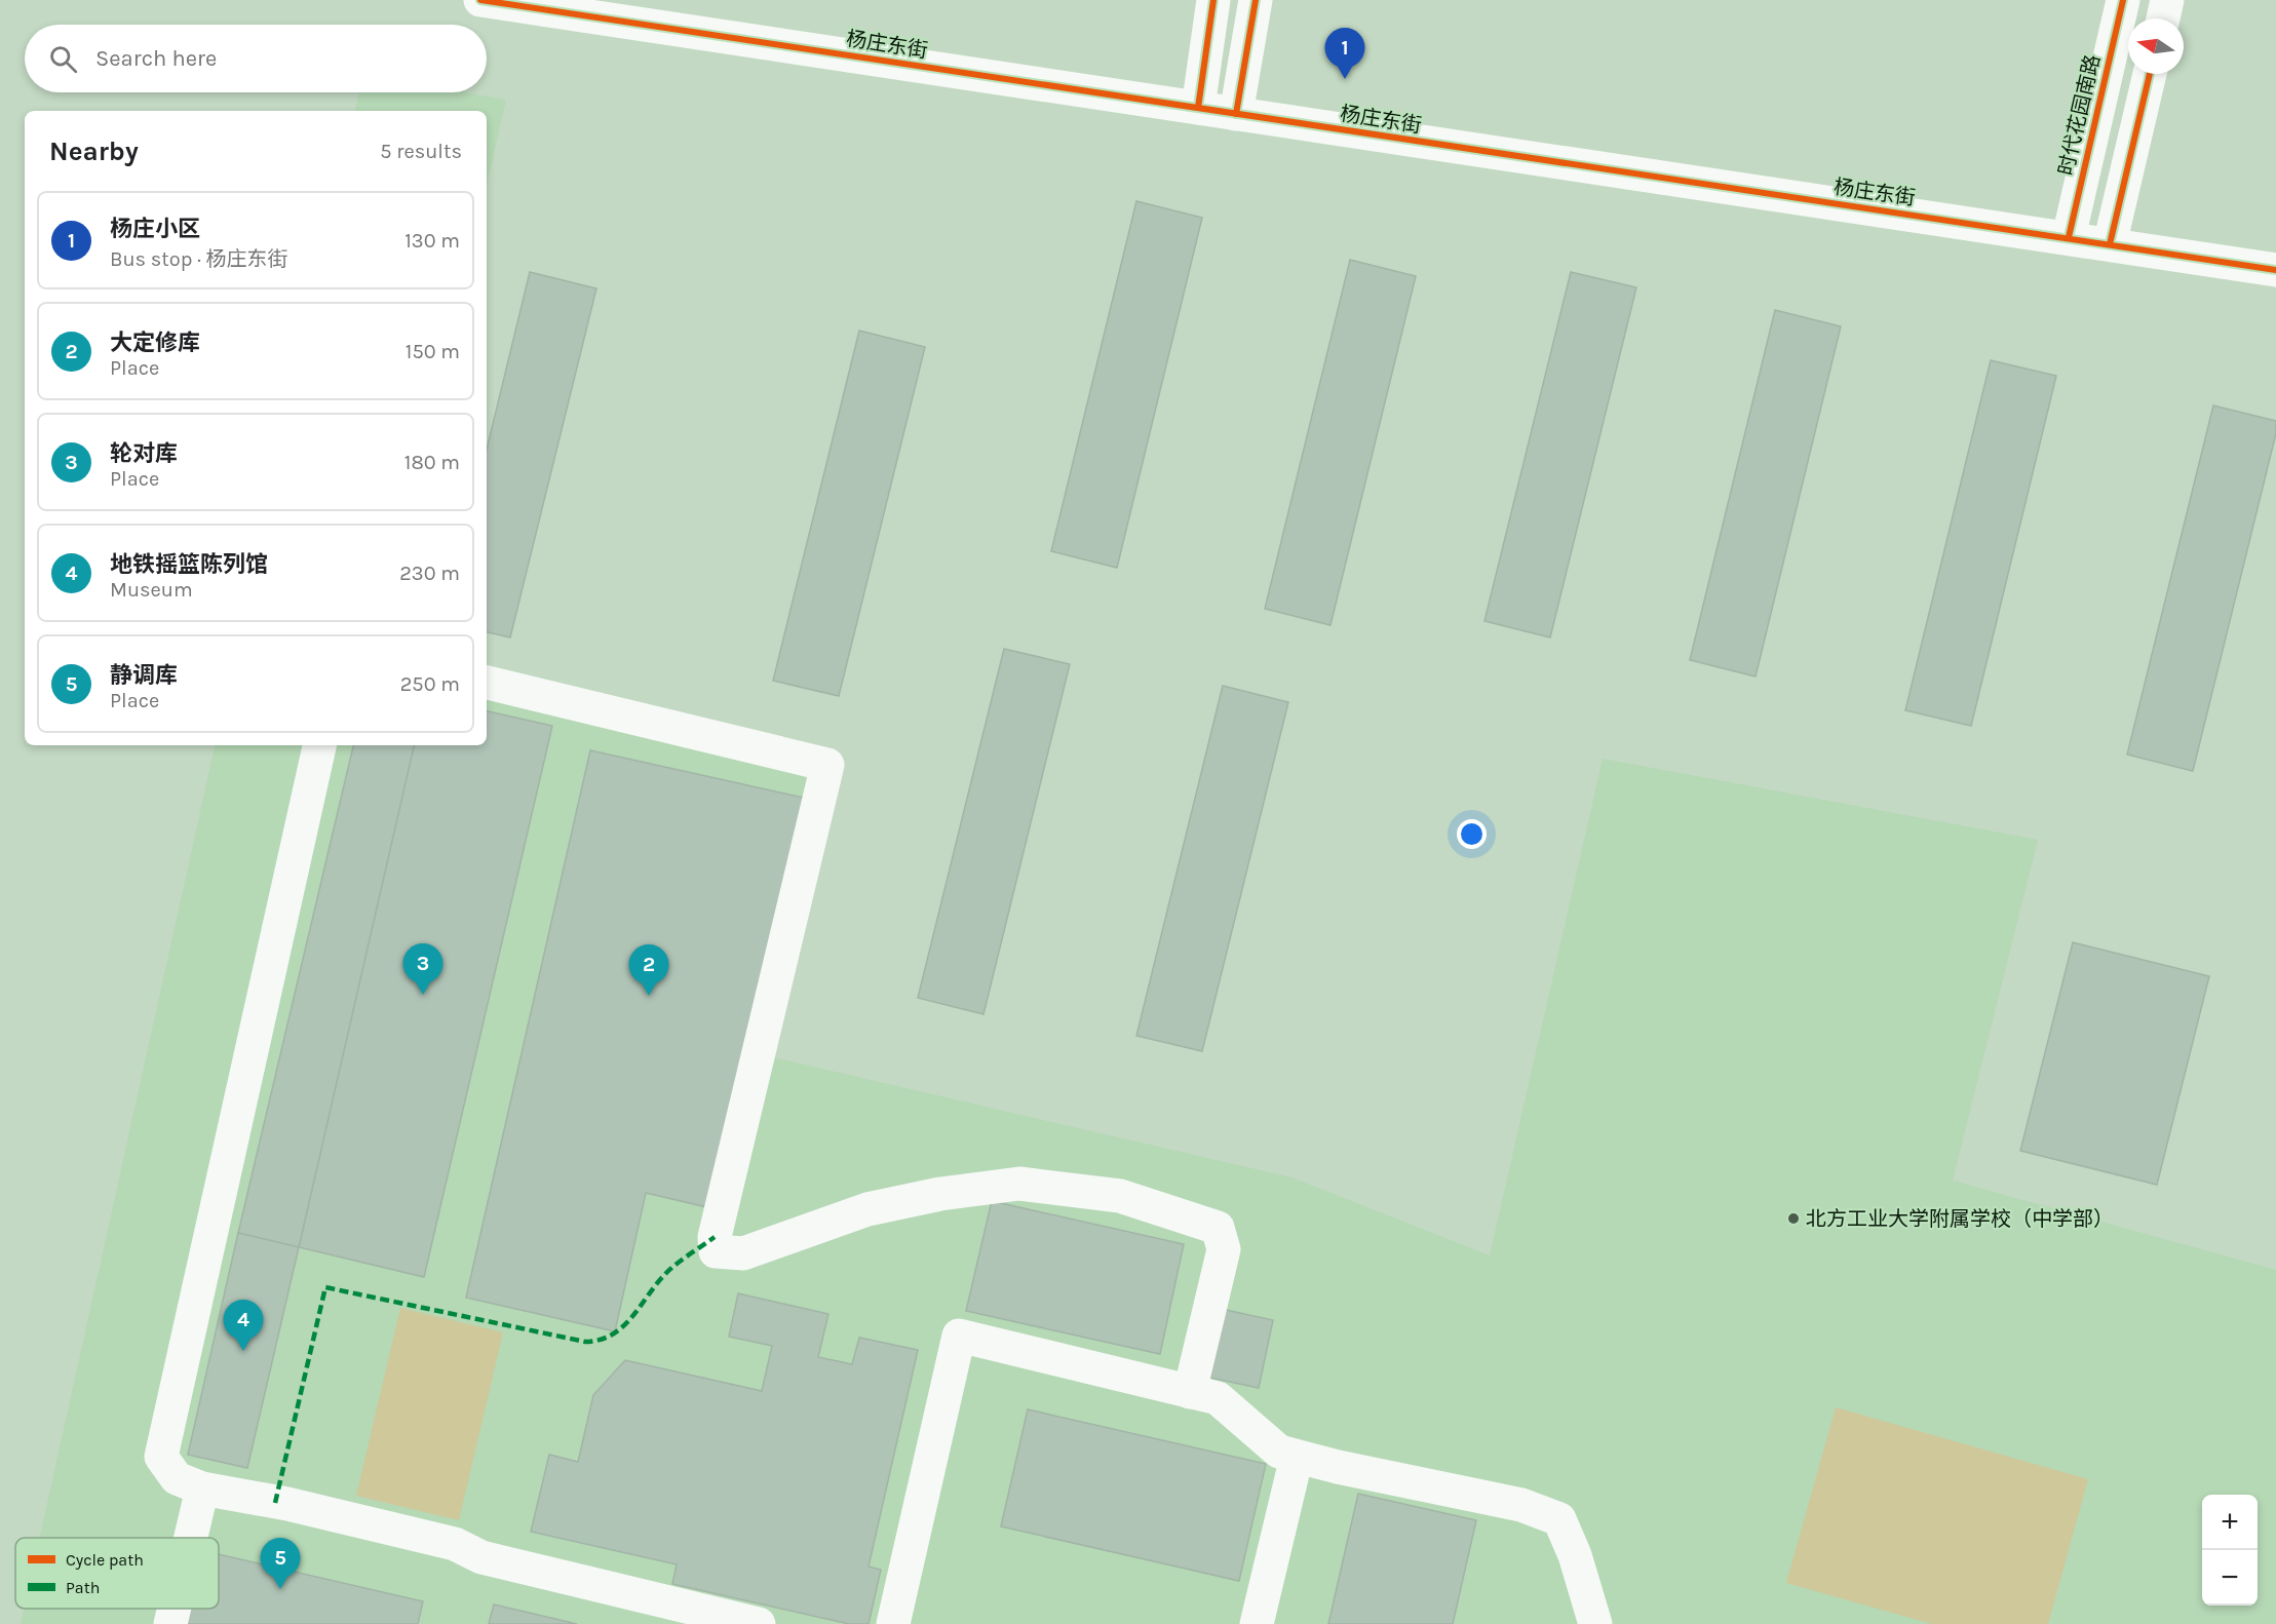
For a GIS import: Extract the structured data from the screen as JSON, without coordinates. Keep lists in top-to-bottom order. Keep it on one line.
{"streets":{"street":["杨庄东街","时代花园南路"]},"crossings":[["杨庄东街","时代花园南路"]],"places":["北方工业大学附属学校（中学部）"],"legend":["Cycle path","Path"],"north":"left","page":{"search":"Search here","pins":["1","3","2","4","5"],"heading":["Nearby","5 results"],"list":[{"mark":"1","name":"杨庄小区","note":"Bus stop · 杨庄东街","value":"130 m"},{"mark":"2","name":"大定修库","note":"Place","value":"150 m"},{"mark":"3","name":"轮对库","note":"Place","value":"180 m"},{"mark":"4","name":"地铁摇篮陈列馆","note":"Museum","value":"230 m"},{"mark":"5","name":"静调库","note":"Place","value":"250 m"}],"map_buttons":["+","−"]}}
